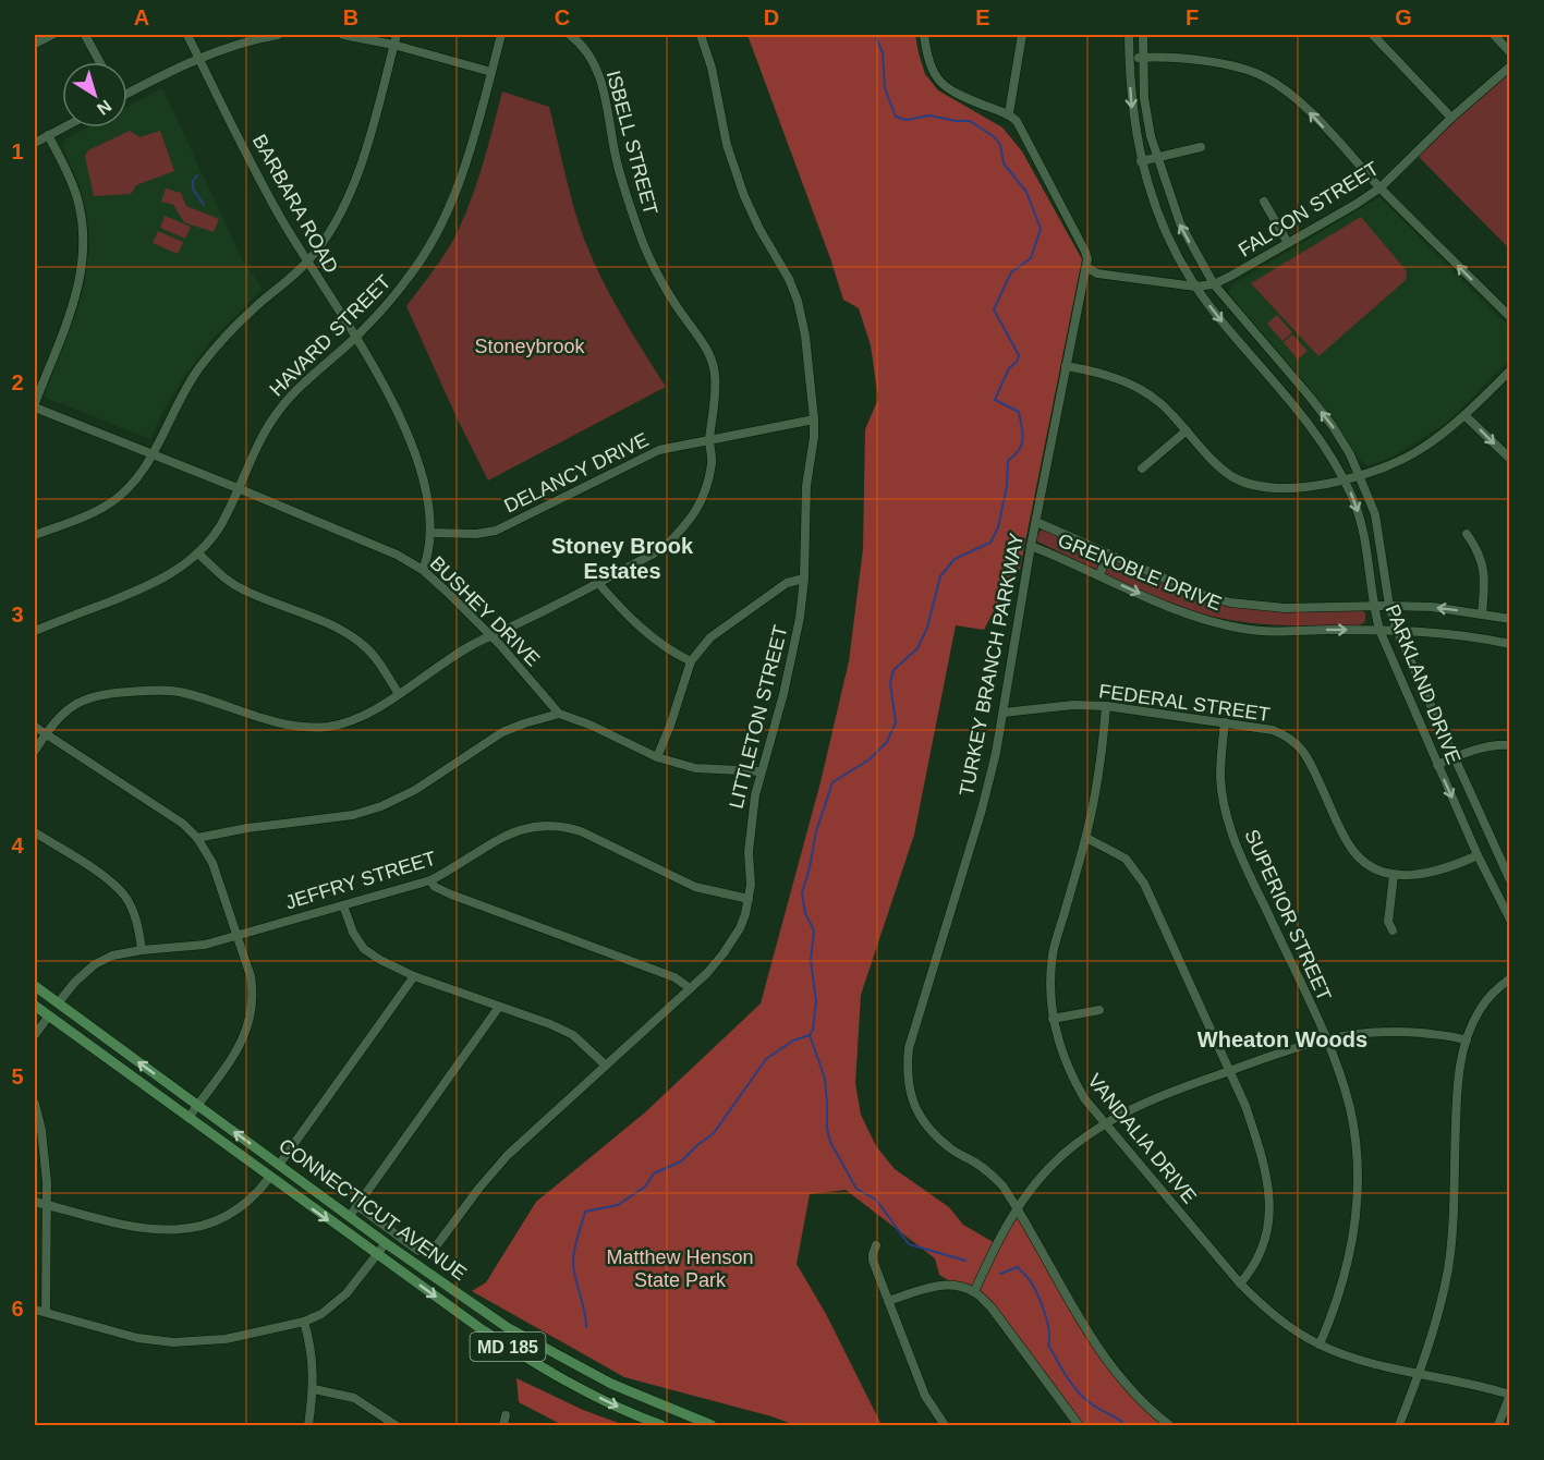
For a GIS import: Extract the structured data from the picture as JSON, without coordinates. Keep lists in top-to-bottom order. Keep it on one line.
{"streets":{"main road":["CONNECTICUT AVENUE","MD 185"],"street":["ISBELL STREET","BARBARA ROAD","FALCON STREET","HAVARD STREET","DELANCY DRIVE","GRENOBLE DRIVE","BUSHEY DRIVE","TURKEY BRANCH PARKWAY","PARKLAND DRIVE","FEDERAL STREET","LITTLETON STREET","JEFFRY STREET","SUPERIOR STREET","VANDALIA DRIVE"]},"crossings":[["ISBELL STREET","DELANCY DRIVE"],["ISBELL STREET","BUSHEY DRIVE"],["BARBARA ROAD","HAVARD STREET"],["BARBARA ROAD","DELANCY DRIVE"],["BARBARA ROAD","BUSHEY DRIVE"],["FALCON STREET","TURKEY BRANCH PARKWAY"],["FALCON STREET","PARKLAND DRIVE"],["HAVARD STREET","BUSHEY DRIVE"],["DELANCY DRIVE","LITTLETON STREET"],["GRENOBLE DRIVE","TURKEY BRANCH PARKWAY"],["GRENOBLE DRIVE","PARKLAND DRIVE"],["BUSHEY DRIVE","LITTLETON STREET"],["TURKEY BRANCH PARKWAY","FEDERAL STREET"],["PARKLAND DRIVE","FEDERAL STREET"],["FEDERAL STREET","SUPERIOR STREET"],["FEDERAL STREET","VANDALIA DRIVE"],["LITTLETON STREET","JEFFRY STREET"],["JEFFRY STREET","CONNECTICUT AVENUE"],["SUPERIOR STREET","VANDALIA DRIVE"]],"districts":["Stoney Brook Estates","Wheaton Woods"],"parks":["Stoneybrook","Matthew Henson State Park"],"north":"bottom right","grid":{"columns":["A","B","C","D","E","F","G"],"rows":["1","2","3","4","5","6"]}}
